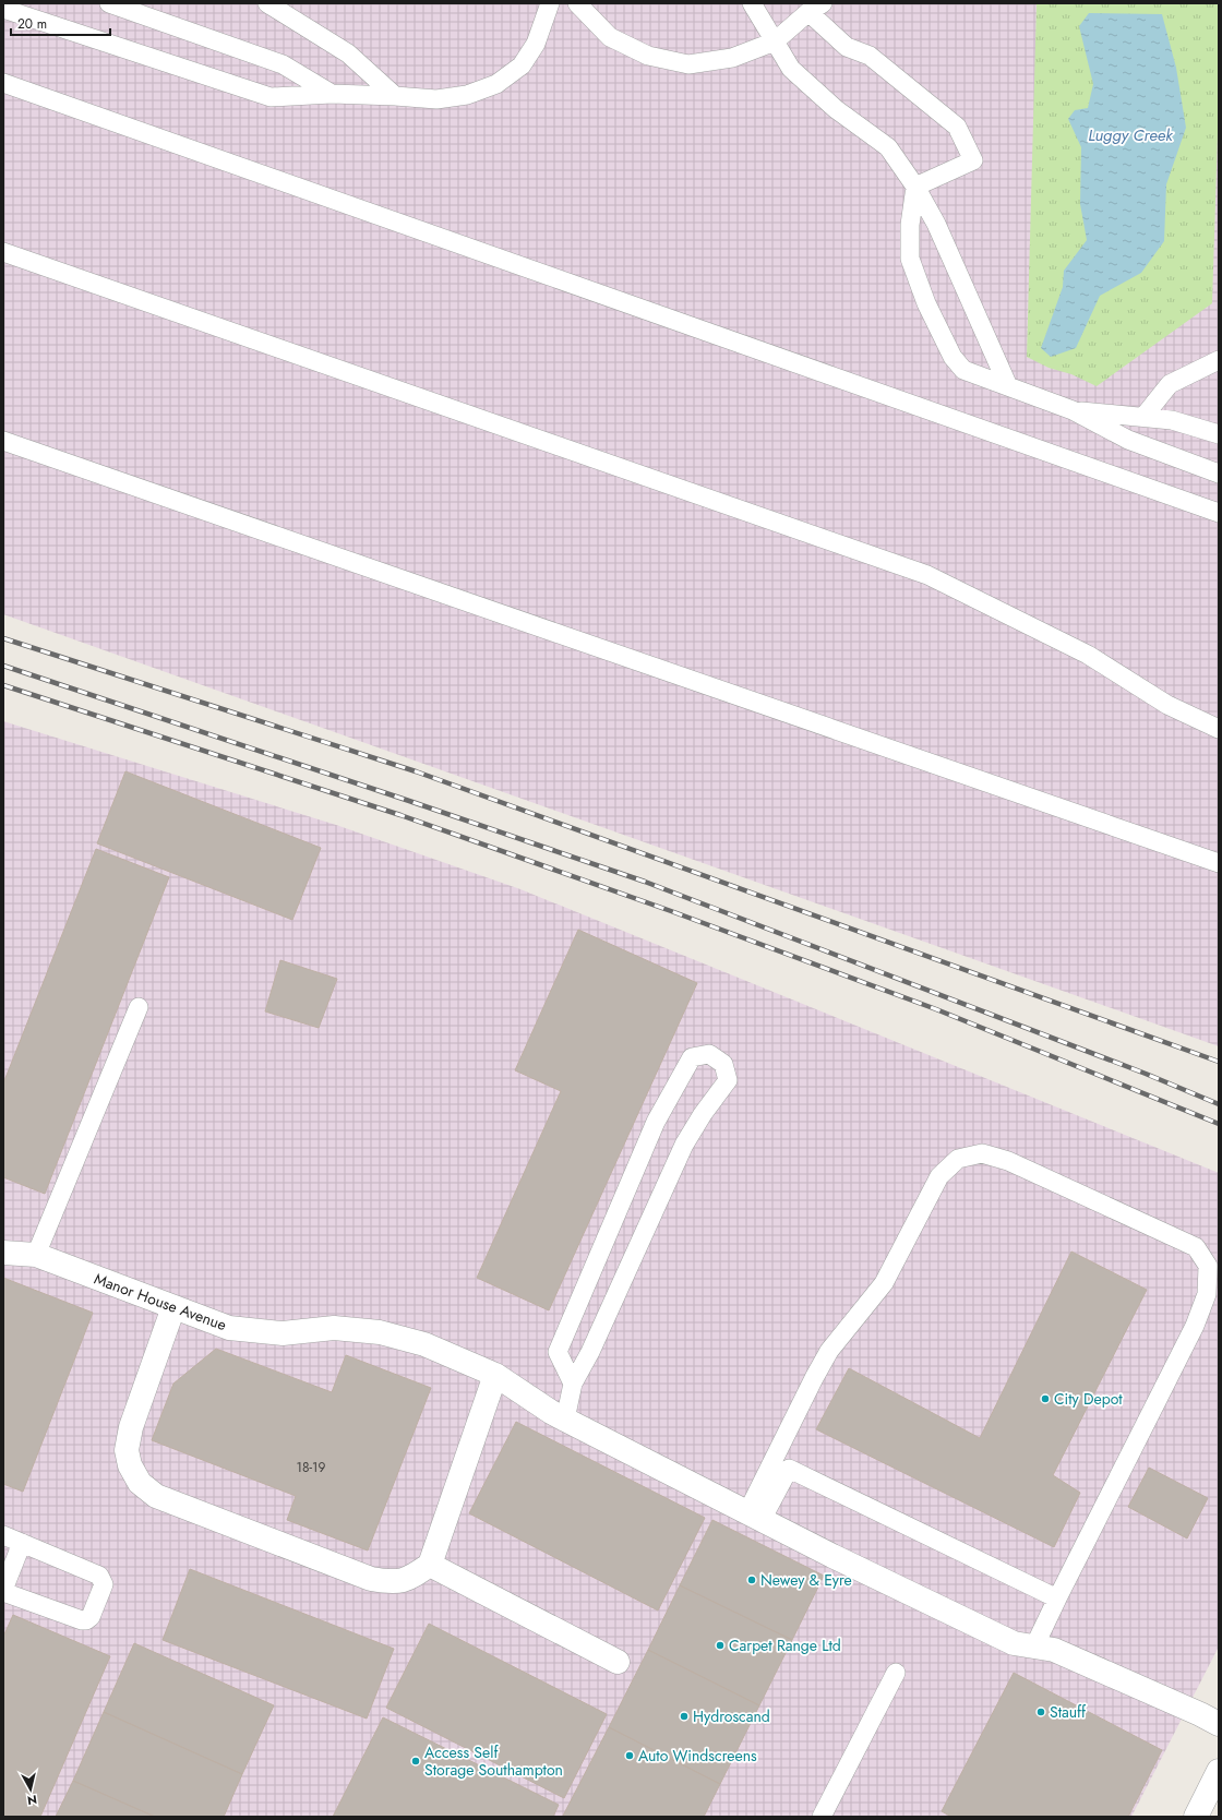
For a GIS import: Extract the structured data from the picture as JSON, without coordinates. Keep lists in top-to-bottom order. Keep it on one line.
{"streets":{"street":["Manor House Avenue"]},"water":["Luggy Creek"],"places":["City Depot","Newey & Eyre","Carpet Range Ltd","Stauff","Hydroscand","Auto Windscreens","Access Self Storage Southampton"],"house_numbers":["18-19"],"scale_bar":"20 m","north":"bottom"}
